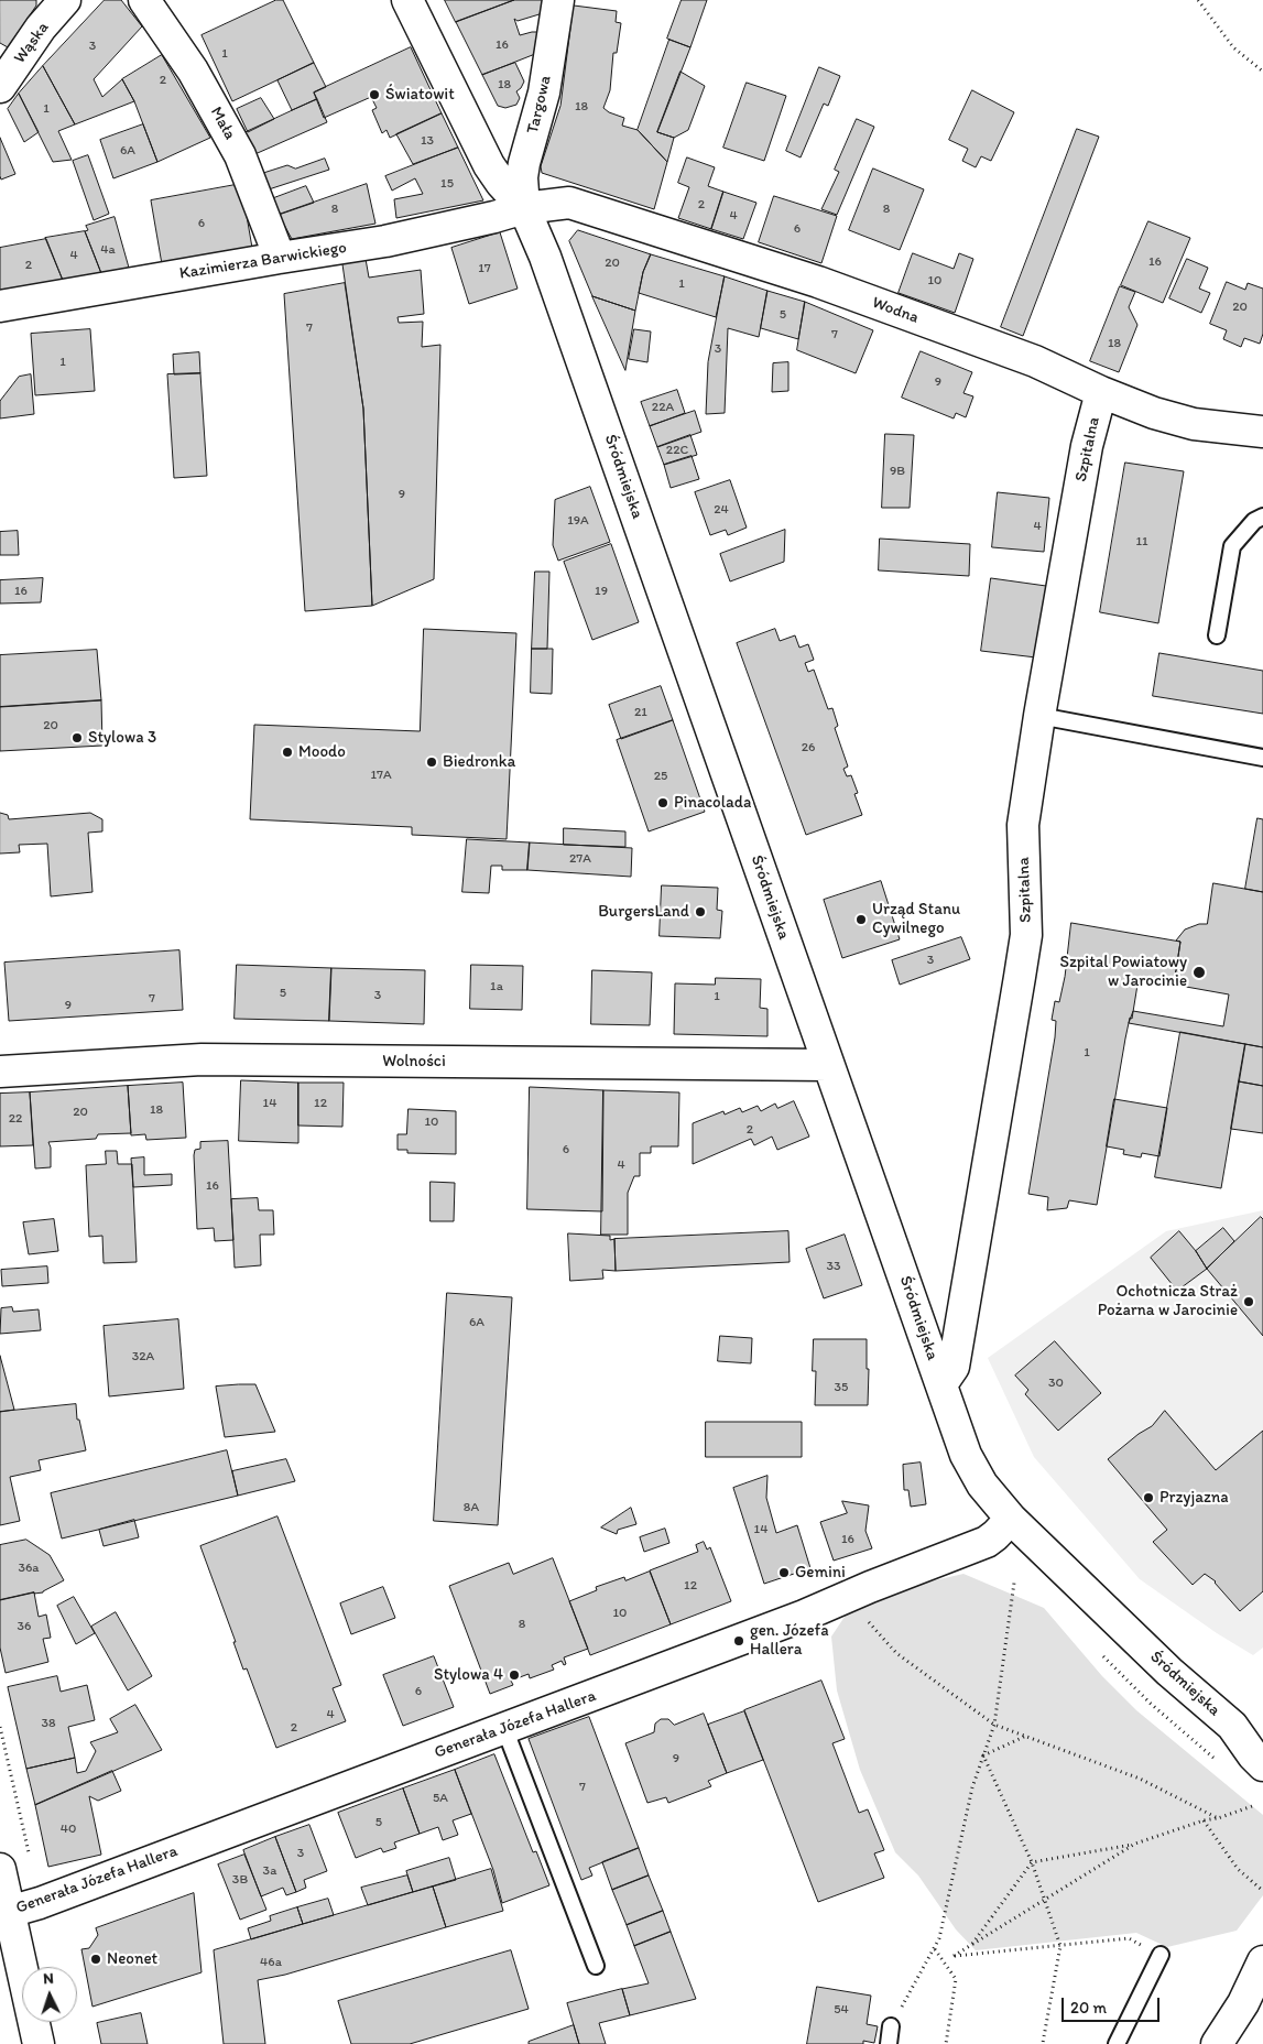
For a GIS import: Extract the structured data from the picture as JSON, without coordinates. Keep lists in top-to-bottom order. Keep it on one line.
{"streets":{"street":["Wąska","Targowa","Mała","Kazimierza Barwickiego","Wodna","Szpitalna","Śródmiejska","Wolności","Generała Józefa Hallera"]},"crossings":[["Targowa","Kazimierza Barwickiego"],["Targowa","Wodna"],["Targowa","Śródmiejska"],["Mała","Kazimierza Barwickiego"],["Kazimierza Barwickiego","Wodna"],["Kazimierza Barwickiego","Śródmiejska"],["Wodna","Szpitalna"],["Wodna","Śródmiejska"],["Szpitalna","Śródmiejska"],["Śródmiejska","Wolności"],["Śródmiejska","Generała Józefa Hallera"]],"places":["Światowit","Stylowa 3","Moodo","Biedronka","Pinacolada","BurgersLand","Urząd Stanu Cywilnego","Szpital Powiatowy w Jarocinie","Ochotnicza Straż Pożarna w Jarocinie","Przyjazna","Gemini","gen. Józefa Hallera","Stylowa 4","Neonet"],"house_numbers":["16","3","1","2","18","18","1","13","6A","15","2","8","8","4","6","6","4a","4","16","20","2","17","10","1","20","5","7","7","18","3","1","9","22A","22C","9B","9","24","19A","4","11","16","19","21","20","26","17A","25","27A","3","1a","5","3","1","7","9","1","14","12","18","20","22","10","2","6","4","16","33","6A","32A","30","35","8A","14","16","36a","12","10","8","36","6","4","38","2","9","7","5A","5","40","3","3a","3B","46a","54"],"scale_bar":"20 m","north":"top"}
